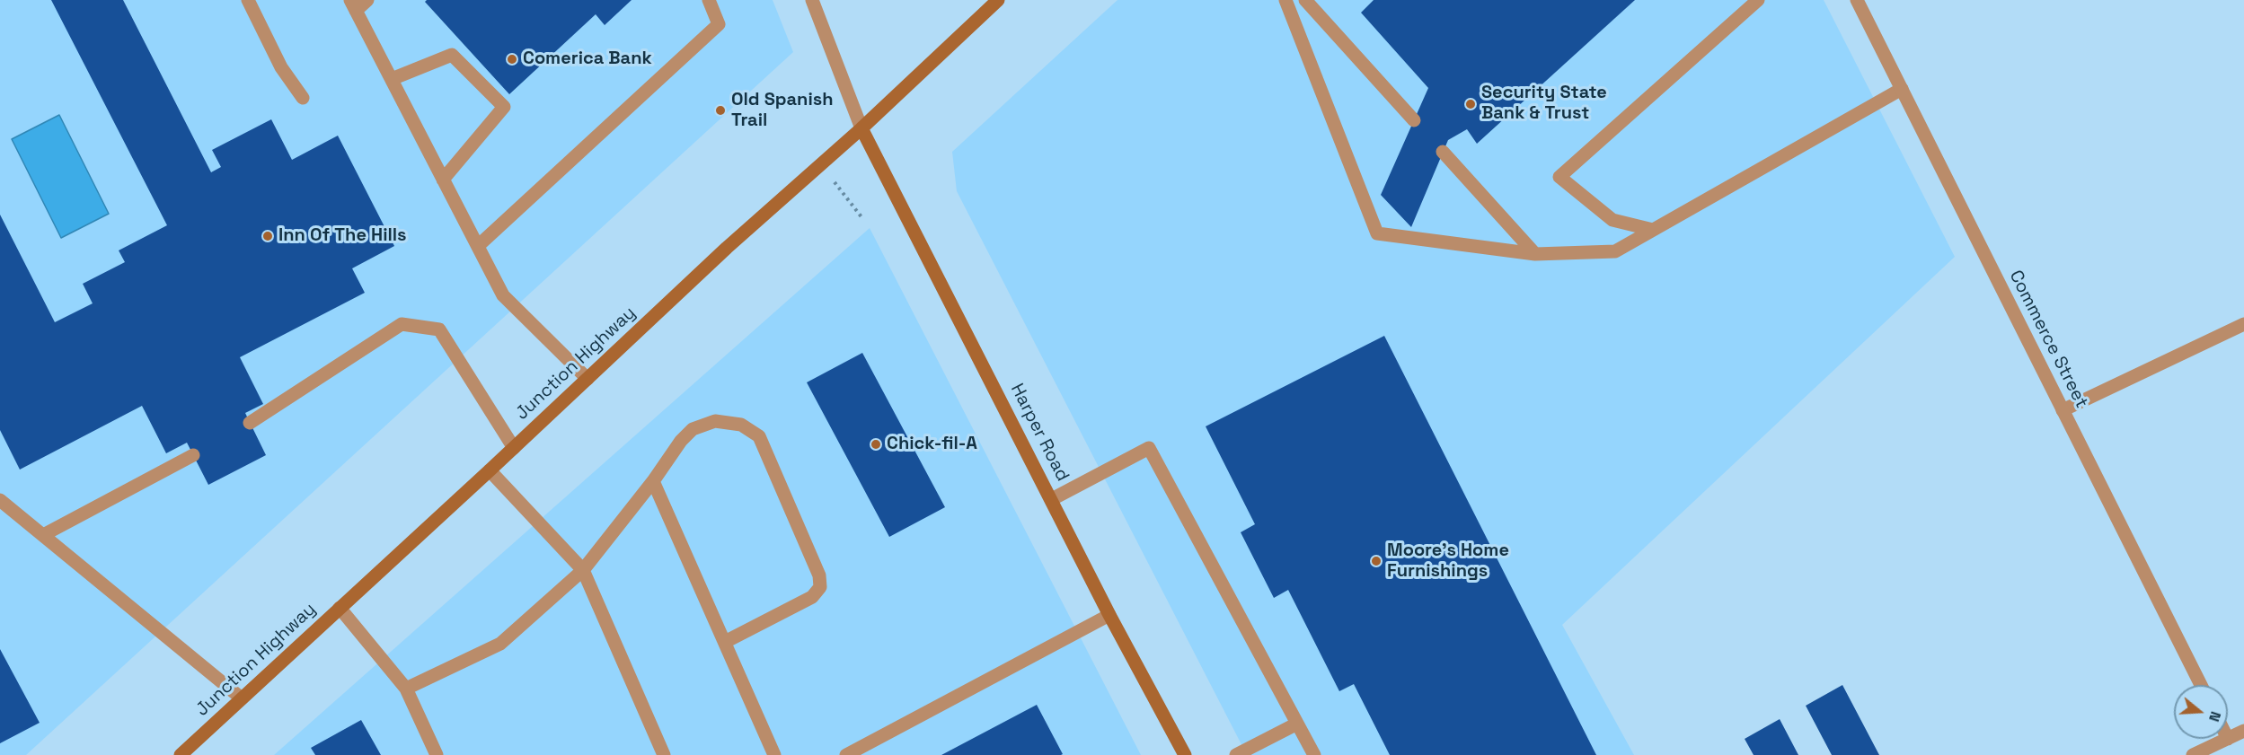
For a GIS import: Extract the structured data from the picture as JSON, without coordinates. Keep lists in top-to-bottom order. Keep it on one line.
{"streets":{"main road":["Junction Highway","Harper Road"],"street":["Commerce Street"]},"crossings":[["Junction Highway","Harper Road"]],"places":["Comerica Bank","Security State Bank & Trust","Old Spanish Trail","Inn Of The Hills","Chick-fil-A","Moore's Home Furnishings"],"north":"right"}
